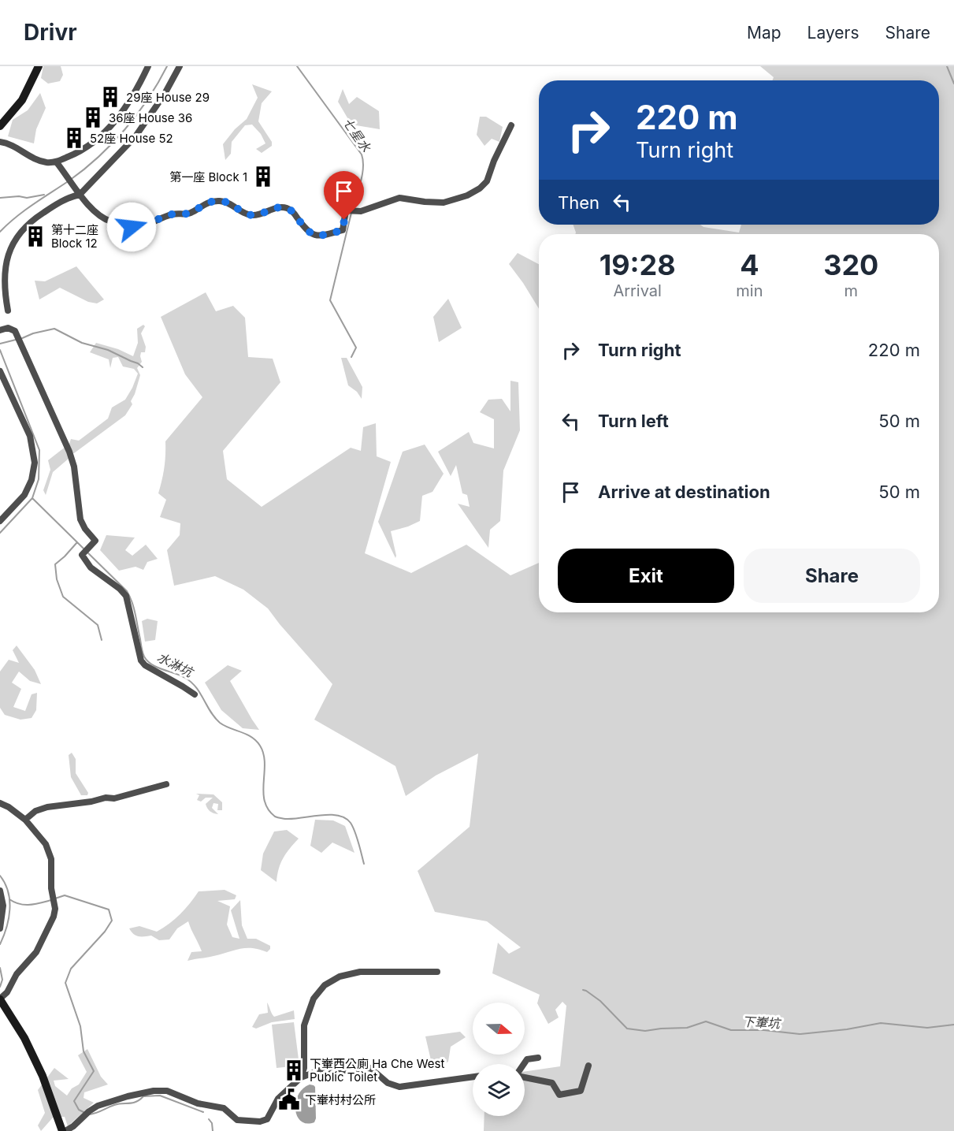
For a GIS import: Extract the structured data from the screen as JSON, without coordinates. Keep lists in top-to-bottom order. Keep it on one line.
{"water":["七星水","水淋坑","下輋坑"],"places":{"building":["29座 House 29","36座 House 36","52座 House 52","第一座 Block 1","第十二座 Block 12","下輋西公廁 Ha Che West Public Toilet"],"public building":["下輋村村公所"]},"north":"right","page":{"header":"Drivr","nav":["Map","Layers","Share"],"turn":["220 m","Turn right"],"then":"Then","eta":["19:28","Arrival","4","min","320","m"],"list":[{"name":"Turn right","value":"220 m"},{"name":"Turn left","value":"50 m"},{"name":"Arrive at destination","value":"50 m"}],"buttons":["Exit","Share"]}}
